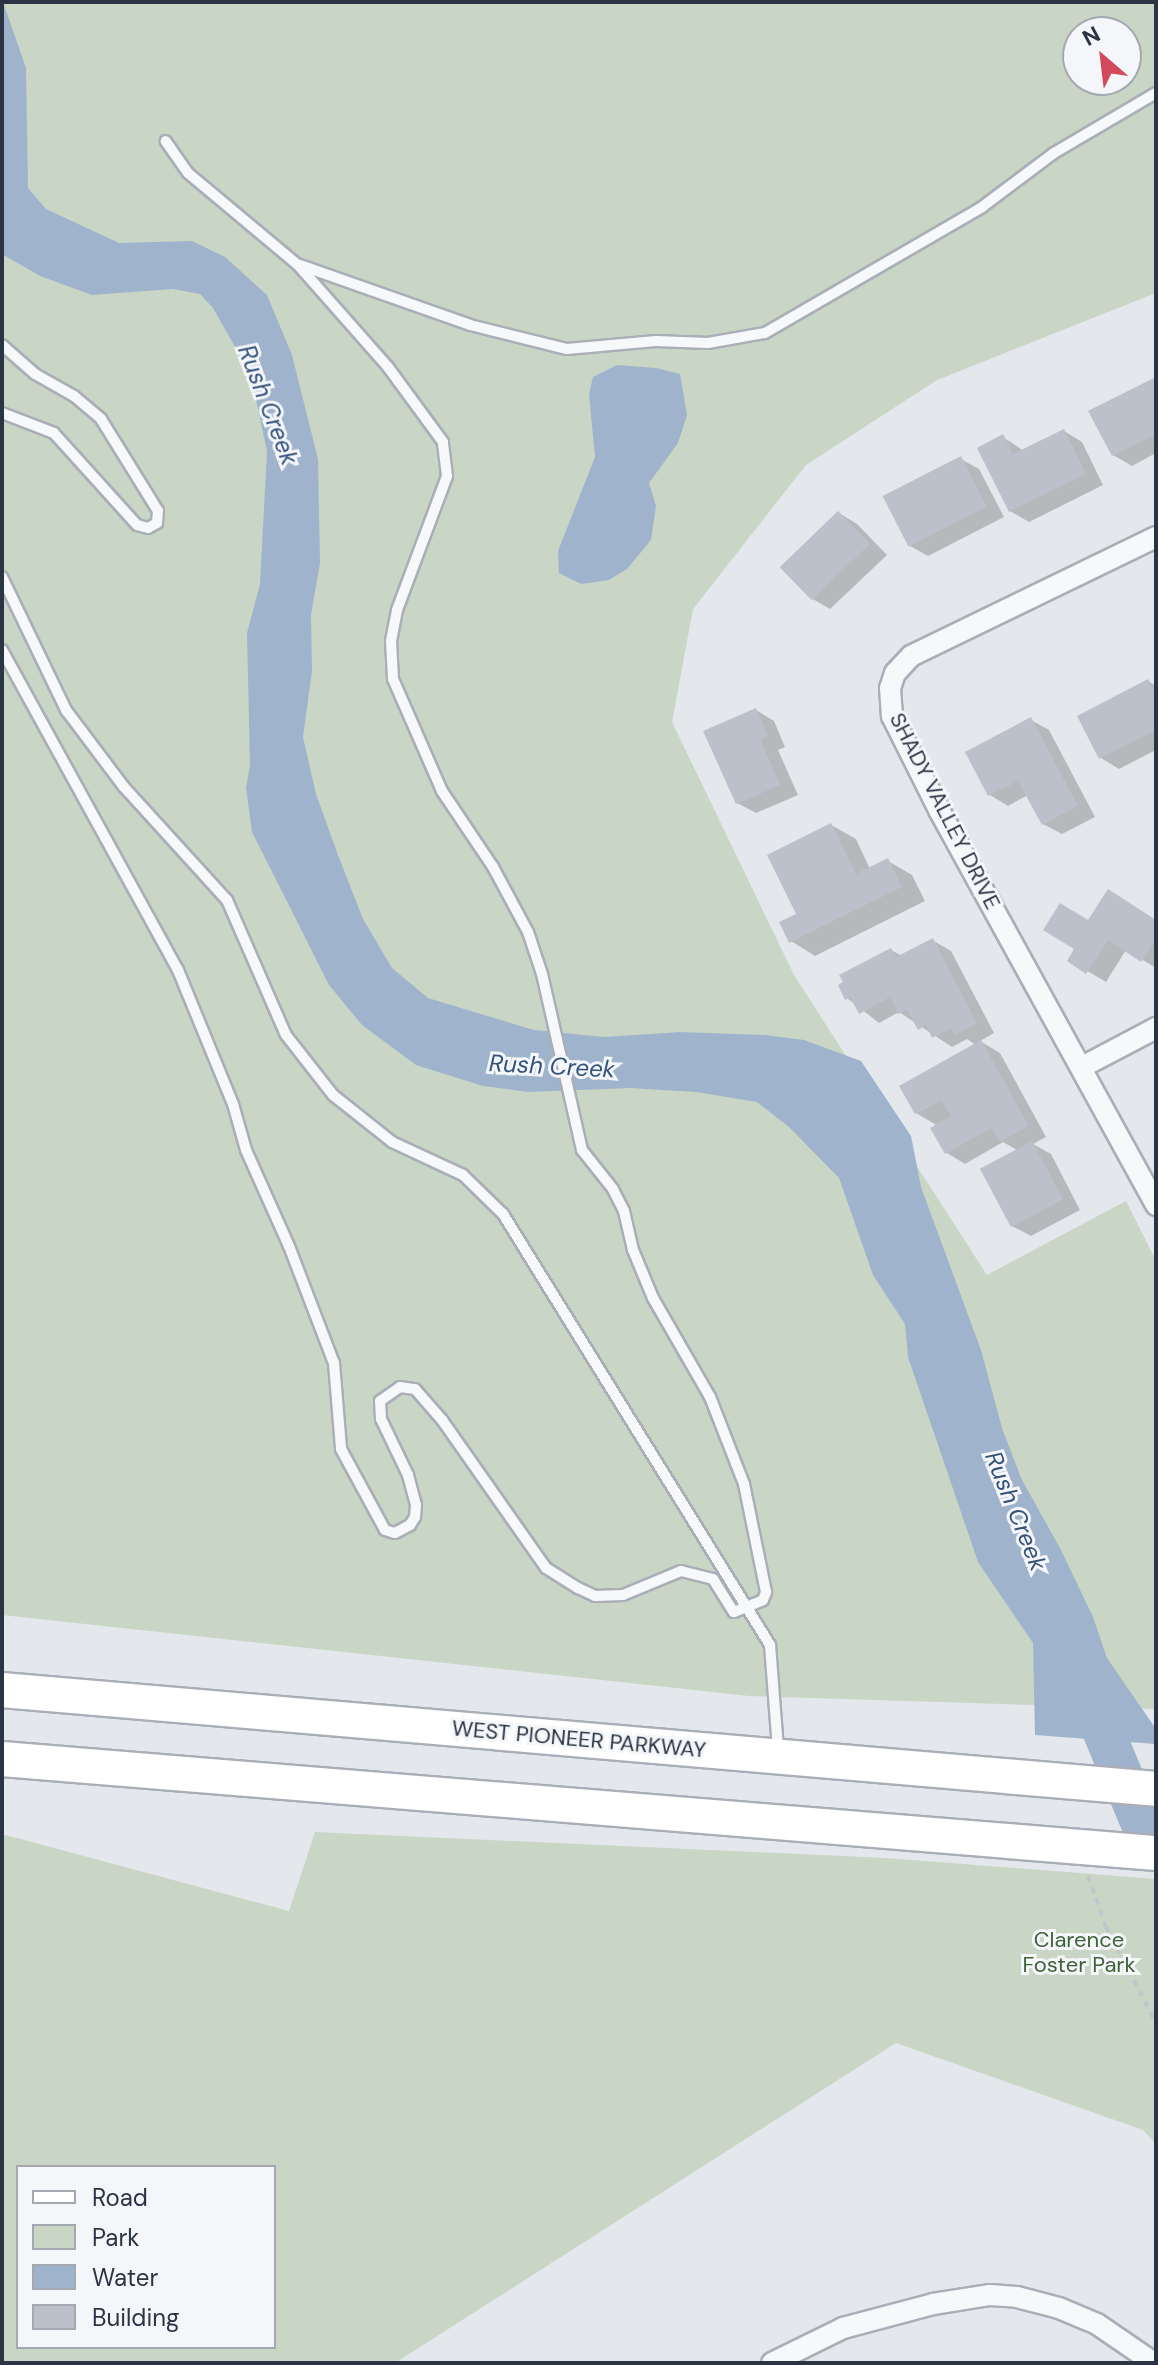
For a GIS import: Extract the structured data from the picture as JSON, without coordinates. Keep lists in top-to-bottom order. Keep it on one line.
{"streets":{"main road":["WEST PIONEER PARKWAY"],"street":["SHADY VALLEY DRIVE"]},"water":["Rush Creek"],"parks":["Clarence Foster Park"],"legend":["Road","Park","Water","Building"],"north":"top left"}
